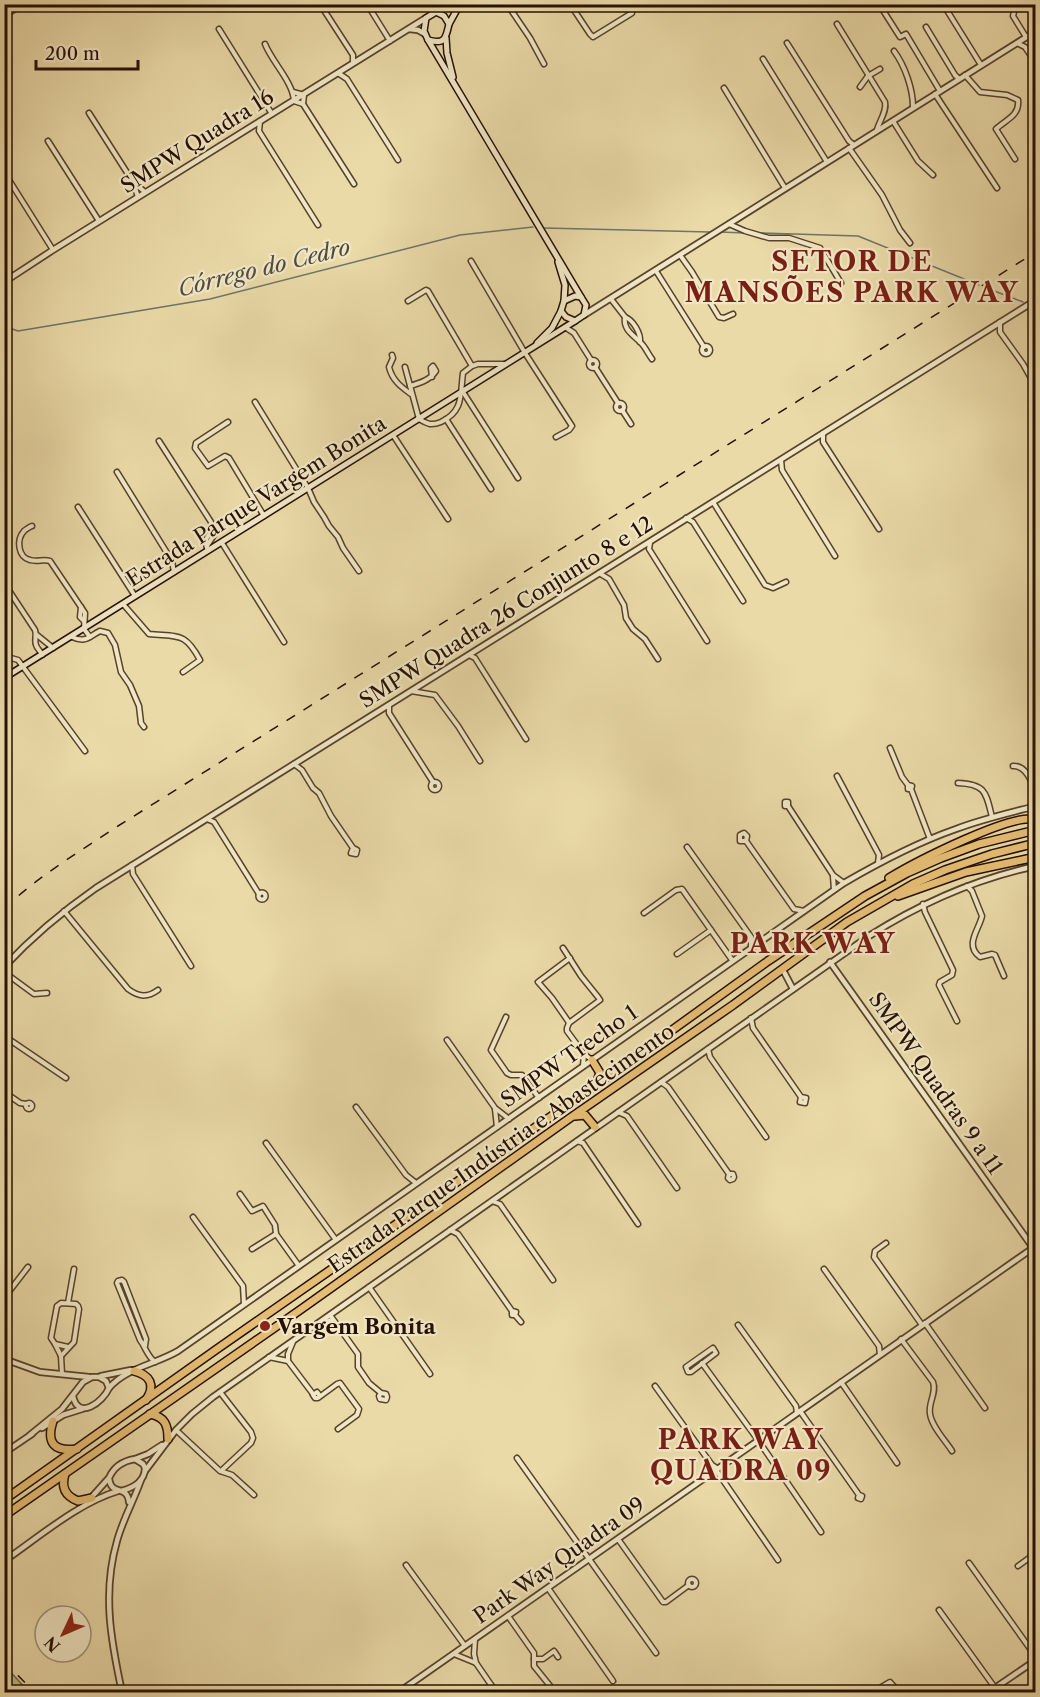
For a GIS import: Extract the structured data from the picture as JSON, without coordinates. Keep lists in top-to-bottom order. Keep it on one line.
{"streets":{"highway":["Estrada Parque Indústria e Abastecimento"],"main road":["Estrada Parque Vargem Bonita"],"street":["SMPW Quadra 16","SMPW Quadra 26 Conjunto 8 e 12","SMPW Trecho 1","SMPW Quadras 9 a 11","Park Way Quadra 09"]},"crossings":[["SMPW Quadras 9 a 11","Park Way Quadra 09"]],"districts":["SETOR DE MANSÕES PARK WAY","PARK WAY","PARK WAY QUADRA 09"],"water":["Córrego do Cedro"],"places":["Vargem Bonita"],"scale_bar":"200 m","north":"bottom left"}
